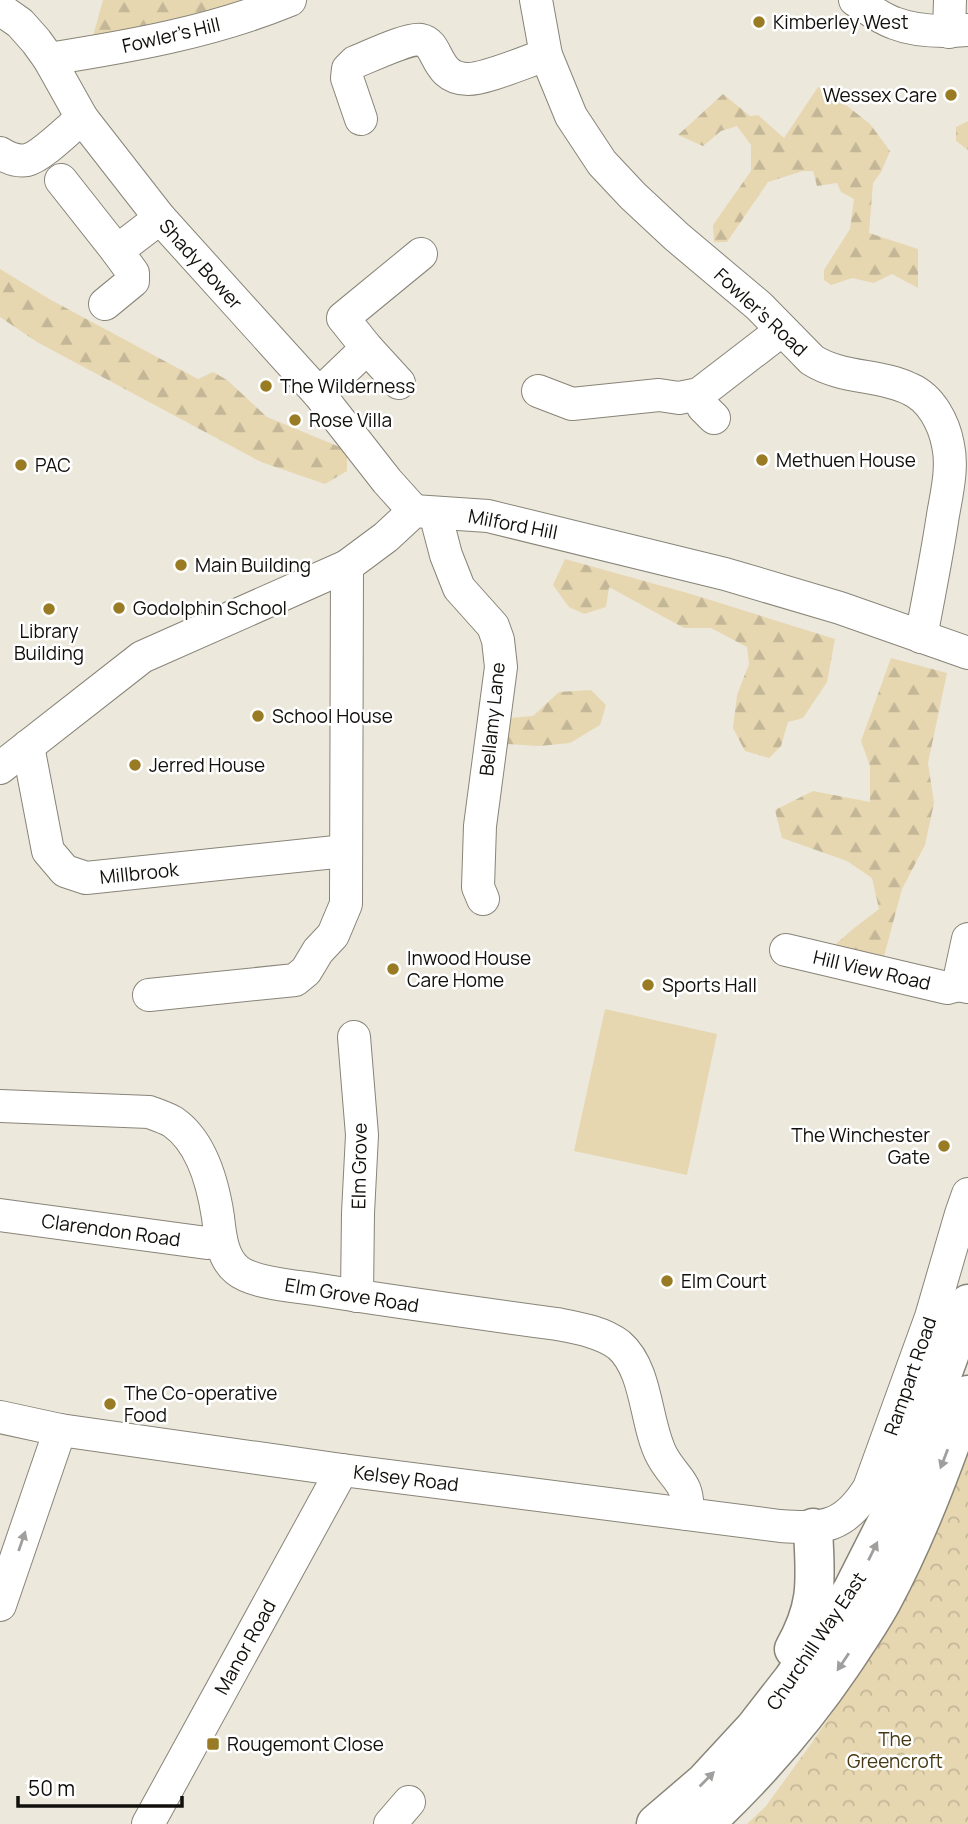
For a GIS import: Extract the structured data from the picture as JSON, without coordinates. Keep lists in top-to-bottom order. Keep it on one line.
{"streets":{"highway":["Churchill Way East"],"street":["Fowler's Hill","Shady Bower","Fowler's Road","Milford Hill","Bellamy Lane","Millbrook","Hill View Road","Elm Grove","Clarendon Road","Elm Grove Road","Rampart Road","Kelsey Road","Manor Road"]},"crossings":[["Fowler's Hill","Shady Bower"],["Shady Bower","Milford Hill"],["Shady Bower","Bellamy Lane"],["Fowler's Road","Milford Hill"],["Milford Hill","Bellamy Lane"],["Elm Grove","Elm Grove Road"],["Clarendon Road","Elm Grove Road"],["Elm Grove Road","Kelsey Road"],["Rampart Road","Kelsey Road"],["Kelsey Road","Manor Road"]],"parks":["The Greencroft"],"places":{"other":["Kimberley West","Wessex Care","The Wilderness","Rose Villa","Methuen House","PAC","Main Building","Godolphin School","Library Building","School House","Jerred House","Inwood House Care Home","Sports Hall","The Winchester Gate","Elm Court","The Co-operative Food"],"transit":["Rougemont Close"]},"scale_bar":"50 m"}
